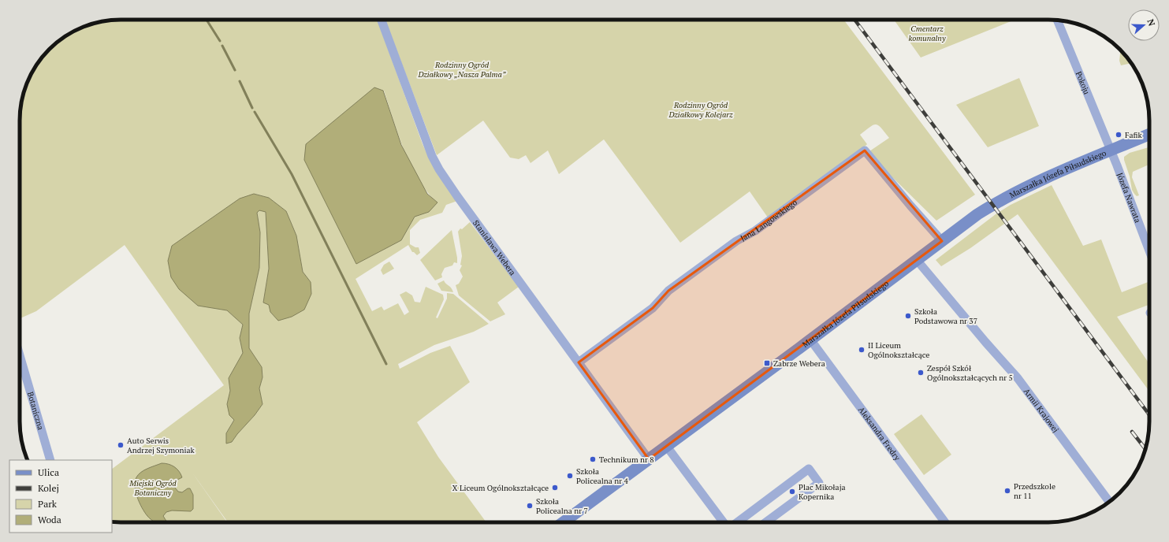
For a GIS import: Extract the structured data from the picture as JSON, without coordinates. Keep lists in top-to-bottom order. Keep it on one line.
{"streets":{"street":["Pokoju","Marszałka Józefa Piłsudskiego","Józefa Nawrata","Jana Łangowskiego","Stanisława Webera","Armii Krajowej","Botaniczna","Aleksandra Fredry"]},"crossings":[["Pokoju","Marszałka Józefa Piłsudskiego"],["Pokoju","Józefa Nawrata"],["Marszałka Józefa Piłsudskiego","Józefa Nawrata"],["Marszałka Józefa Piłsudskiego","Jana Łangowskiego"],["Marszałka Józefa Piłsudskiego","Stanisława Webera"],["Marszałka Józefa Piłsudskiego","Armii Krajowej"],["Marszałka Józefa Piłsudskiego","Aleksandra Fredry"],["Jana Łangowskiego","Stanisława Webera"]],"parks":["Cmentarz komunalny","Rodzinny Ogród Działkowy „Nasza Palma”","Rodzinny Ogród Działkowy Kolejarz","Miejski Ogród Botaniczny"],"places":{"other":["Fafik","Szkoła Podstawowa nr 37","II Liceum Ogólnokształcące","Zespół Szkół Ogólnokształcących nr 5","Auto Serwis Andrzej Szymoniak","Technikum nr 8","Szkoła Policealna nr 4","X Liceum Ogólnokształcące","Przedszkole nr 11","Plac Mikołaja Kopernika","Szkoła Policealna nr 7"],"transit":["Zabrze Webera"]},"legend":["Ulica","Kolej","Park","Woda"],"north":"right"}
